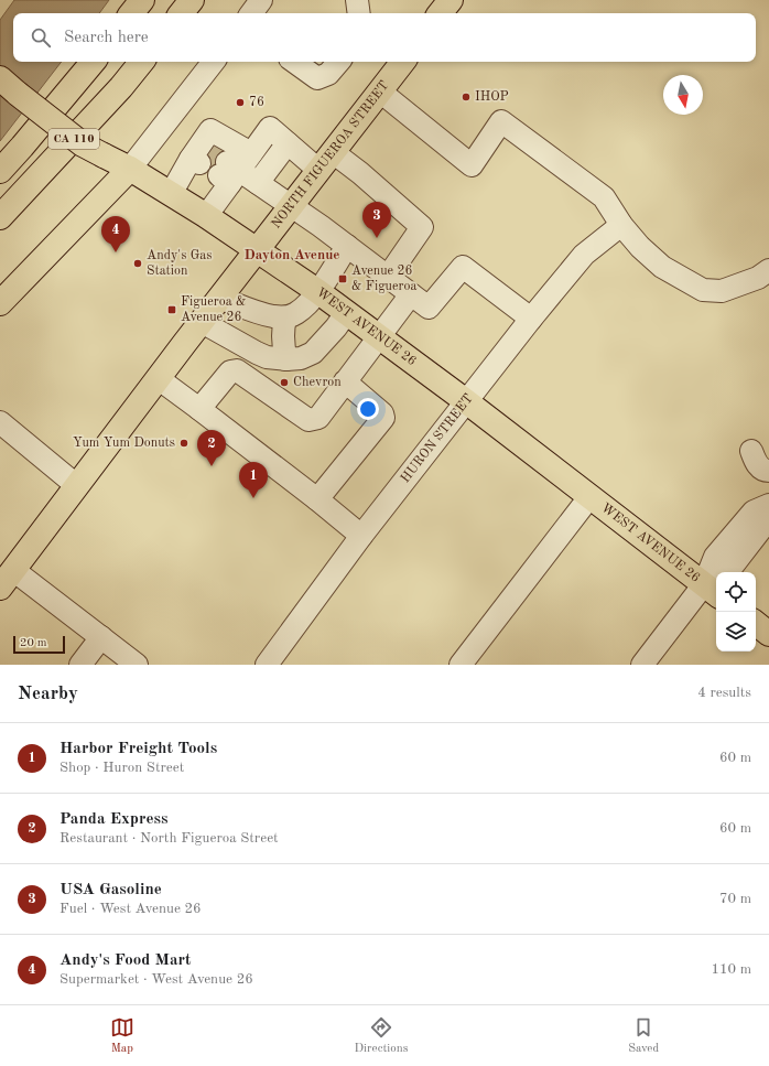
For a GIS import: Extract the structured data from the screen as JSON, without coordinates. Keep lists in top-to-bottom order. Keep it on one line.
{"streets":{"main road":["CA 110","NORTH FIGUEROA STREET","WEST AVENUE 26"],"street":["HURON STREET"]},"crossings":[["NORTH FIGUEROA STREET","WEST AVENUE 26"],["WEST AVENUE 26","HURON STREET"]],"districts":["Dayton Avenue"],"places":{"other":["IHOP","76","Andy's Gas Station","Chevron","Yum Yum Donuts"],"transit":["Avenue 26 & Figueroa","Figueroa & Avenue 26"]},"scale_bar":"20 m","north":"bottom","page":{"search":"Search here","pins":["3","4","2","1"],"scale":"20 m","heading":["Nearby","4 results"],"list":[{"mark":"1","name":"Harbor Freight Tools","note":"Shop · Huron Street","value":"60 m"},{"mark":"2","name":"Panda Express","note":"Restaurant · North Figueroa Street","value":"60 m"},{"mark":"3","name":"USA Gasoline","note":"Fuel · West Avenue 26","value":"70 m"},{"mark":"4","name":"Andy's Food Mart","note":"Supermarket · West Avenue 26","value":"110 m"}],"nav":["Map","Directions","Saved"]}}
